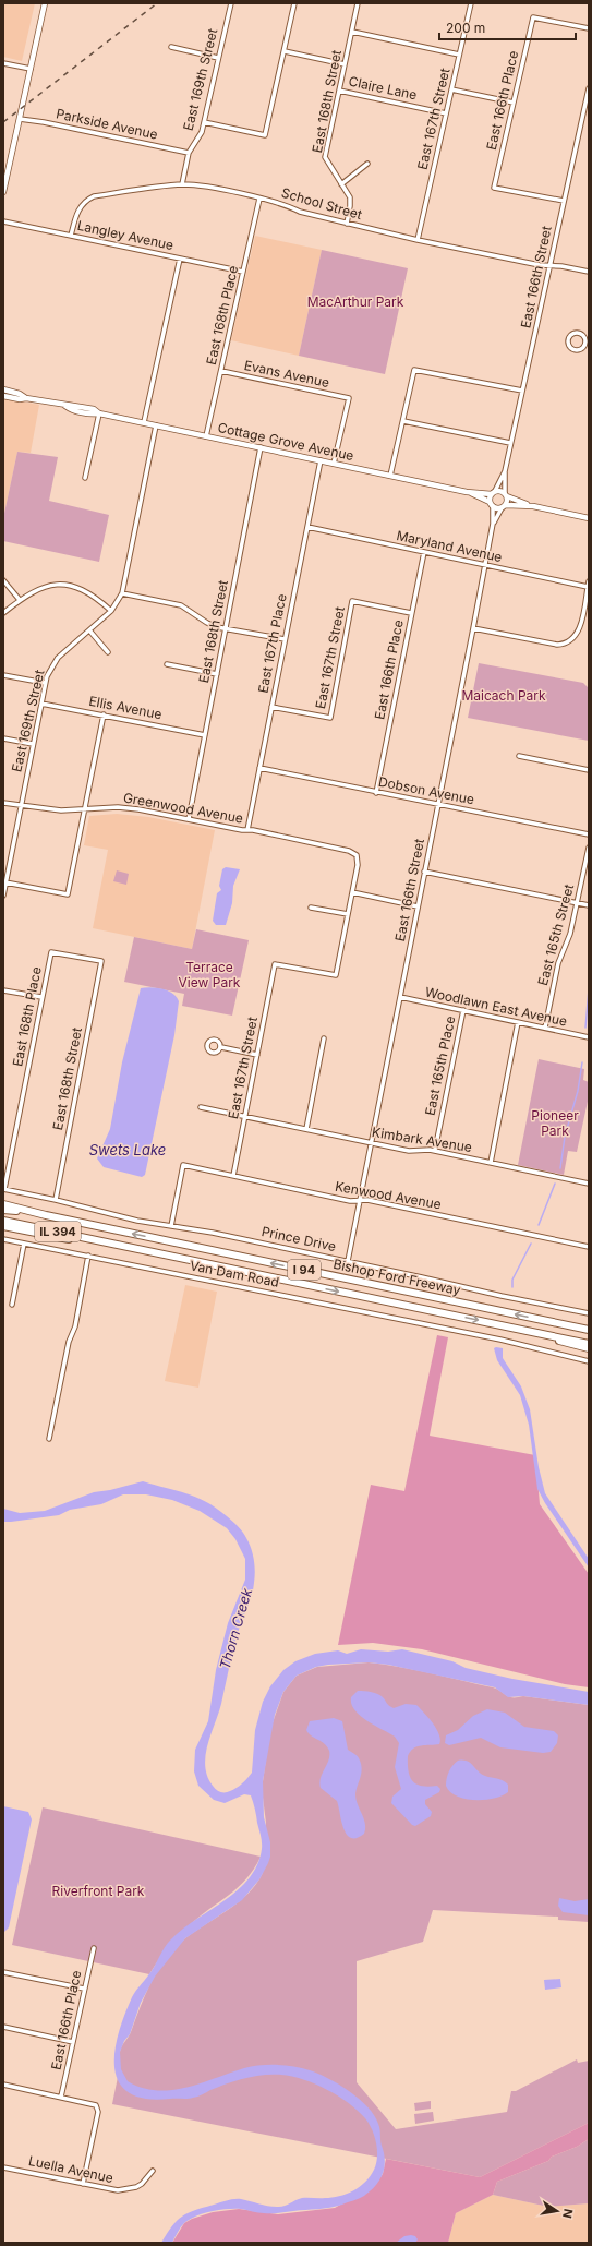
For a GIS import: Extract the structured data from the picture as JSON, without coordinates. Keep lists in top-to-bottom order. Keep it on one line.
{"streets":{"highway":["IL 394","I 94","Bishop Ford Freeway"],"street":["East 169th Street","Claire Lane","East 166th Place","East 168th Street","East 167th Street","Parkside Avenue","School Street","Langley Avenue","East 166th Street","East 168th Place","Evans Avenue","Cottage Grove Avenue","Maryland Avenue","East 167th Place","Ellis Avenue","Dobson Avenue","Greenwood Avenue","East 165th Street","Woodlawn East Avenue","East 165th Place","Kimbark Avenue","Kenwood Avenue","Prince Drive","Van Dam Road","Luella Avenue"]},"crossings":[["East 169th Street","Parkside Avenue"],["East 169th Street","School Street"],["East 169th Street","Cottage Grove Avenue"],["East 169th Street","Ellis Avenue"],["East 169th Street","Greenwood Avenue"],["Claire Lane","East 168th Street"],["Claire Lane","East 167th Street"],["East 166th Place","East 167th Street"],["East 166th Place","East 166th Street"],["East 166th Place","Maryland Avenue"],["East 166th Place","Dobson Avenue"],["East 168th Street","School Street"],["East 168th Street","East 168th Place"],["East 168th Street","Cottage Grove Avenue"],["East 168th Street","Ellis Avenue"],["East 168th Street","Greenwood Avenue"],["East 168th Street","Prince Drive"],["East 167th Street","School Street"],["East 167th Street","East 167th Place"],["East 167th Street","Kimbark Avenue"],["East 167th Street","Kenwood Avenue"],["School Street","Langley Avenue"],["School Street","East 166th Street"],["School Street","East 168th Place"],["Langley Avenue","East 168th Place"],["East 166th Street","Cottage Grove Avenue"],["East 166th Street","Maryland Avenue"],["East 166th Street","Dobson Avenue"],["East 166th Street","Woodlawn East Avenue"],["East 166th Street","Kimbark Avenue"],["East 166th Street","Kenwood Avenue"],["East 166th Street","Prince Drive"],["East 168th Place","Evans Avenue"],["East 168th Place","Cottage Grove Avenue"],["East 168th Place","Prince Drive"],["Evans Avenue","Cottage Grove Avenue"],["Cottage Grove Avenue","East 167th Place"],["Maryland Avenue","East 167th Place"],["East 167th Place","Dobson Avenue"],["East 167th Place","Greenwood Avenue"],["East 165th Street","Woodlawn East Avenue"],["Woodlawn East Avenue","East 165th Place"],["East 165th Place","Kimbark Avenue"],["Kenwood Avenue","Prince Drive"],["IL 394","I 94"],["IL 394","Bishop Ford Freeway"],["I 94","Bishop Ford Freeway"]],"water":["Swets Lake","Thorn Creek"],"parks":["MacArthur Park","Maicach Park","Terrace View Park","Pioneer Park","Riverfront Park"],"scale_bar":"200 m","north":"right"}
